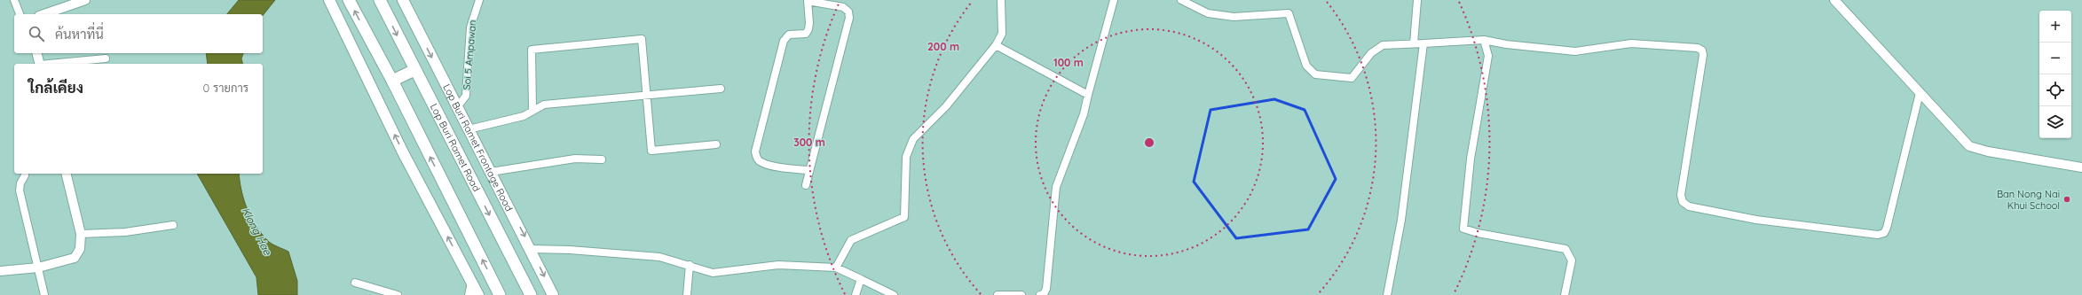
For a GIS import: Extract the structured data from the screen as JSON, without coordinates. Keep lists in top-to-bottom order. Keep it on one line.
{"streets":{"main road":["Lop Buri Ramet Road","Lop Buri Ramet Frontage Road"],"street":["Soi 5 Ampawan"]},"crossings":[["Soi 5 Ampawan","Lop Buri Ramet Frontage Road"]],"water":["Klong Hae"],"places":["Ban Nong Nai Khui School"],"page":{"map_buttons":["+","−"],"search":"ค้นหาที่นี่","heading":["ใกล้เคียง","0 รายการ"]},"rings":["200 m","100 m","300 m"]}
